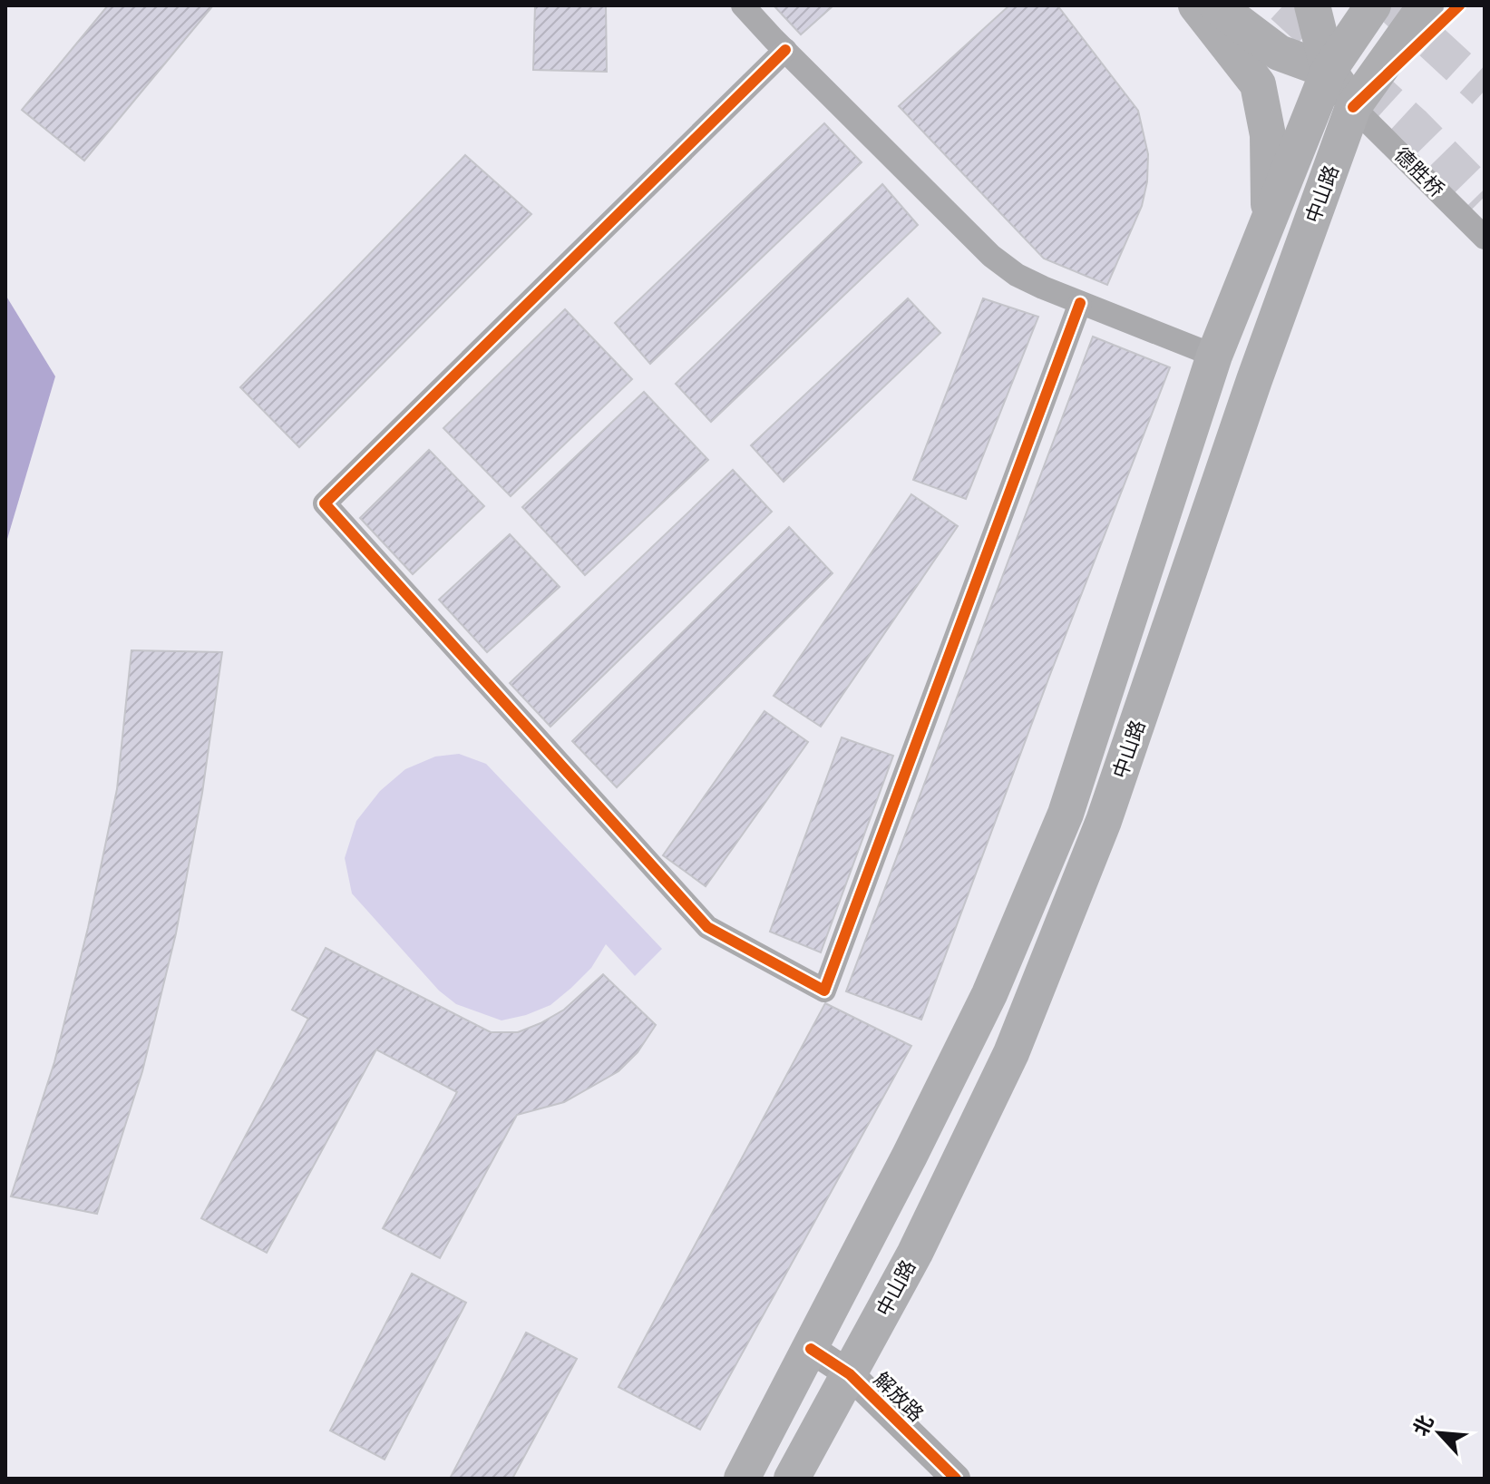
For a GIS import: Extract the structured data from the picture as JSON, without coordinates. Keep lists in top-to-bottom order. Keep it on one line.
{"streets":{"main road":["中山路"],"street":["德胜桥","解放路"]},"crossings":[["德胜桥","中山路"],["中山路","解放路"]],"north":"top left"}
